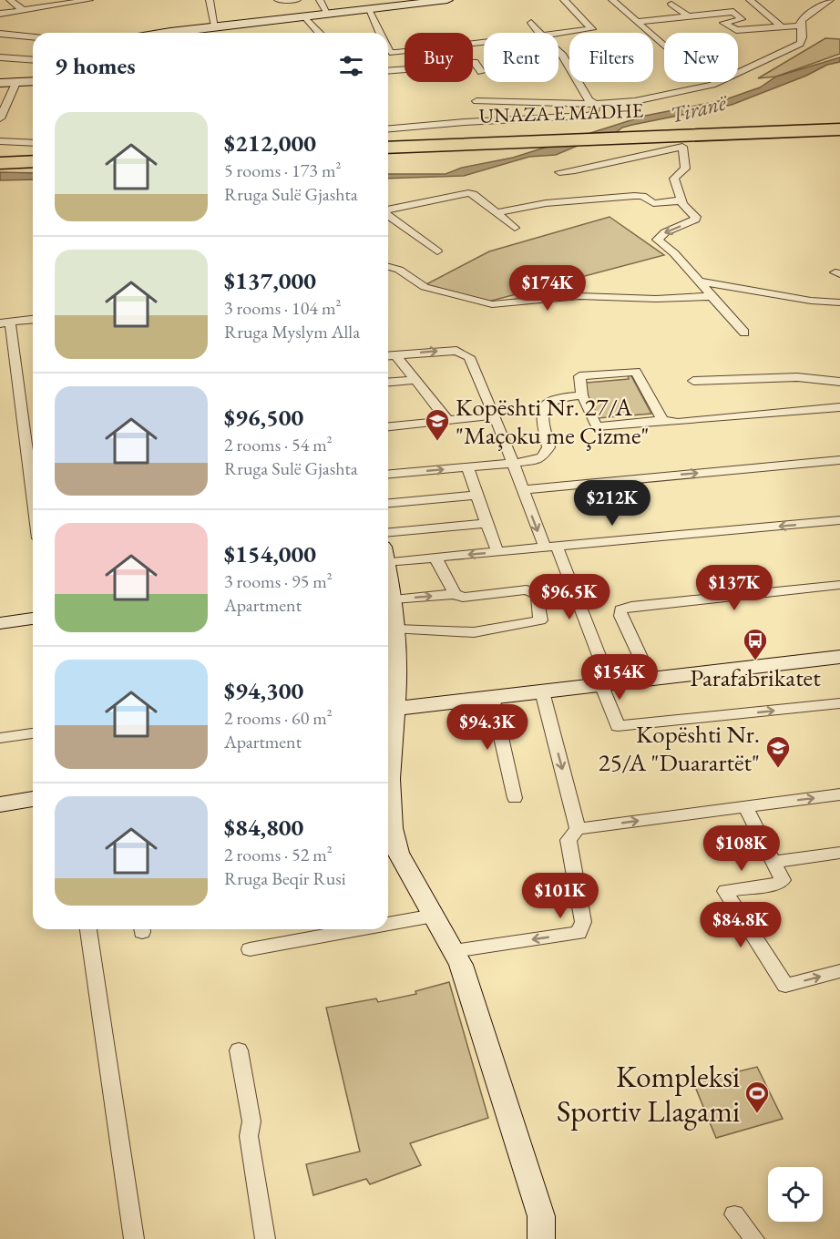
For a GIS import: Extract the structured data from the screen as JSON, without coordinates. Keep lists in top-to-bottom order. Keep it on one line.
{"streets":{"highway":["UNAZA E MADHE"]},"water":["Tiranë"],"places":{"school or university":["Kopështi Nr. 27/A \"Maçoku me Çizme\"","Kopështi Nr. 25/A \"Duarartët\""],"bus stop":["Parafabrikatet"],"sports":["Kompleksi Sportiv Llagami"]},"page":{"chip":["Buy","Rent","Filters","New"],"heading":"9 homes","list":[{"name":"$212,000","note":"5 rooms · 173 m² · Rruga Sulë Gjashta"},{"name":"$137,000","note":"3 rooms · 104 m² · Rruga Myslym Alla"},{"name":"$96,500","note":"2 rooms · 54 m² · Rruga Sulë Gjashta"},{"name":"$154,000","note":"3 rooms · 95 m² · Apartment"},{"name":"$94,300","note":"2 rooms · 60 m² · Apartment"},{"name":"$84,800","note":"2 rooms · 52 m² · Rruga Beqir Rusi"}],"price":["$174K","$212K","$137K","$96.5K","$154K","$94.3K","$108K","$101K","$84.8K"]}}
